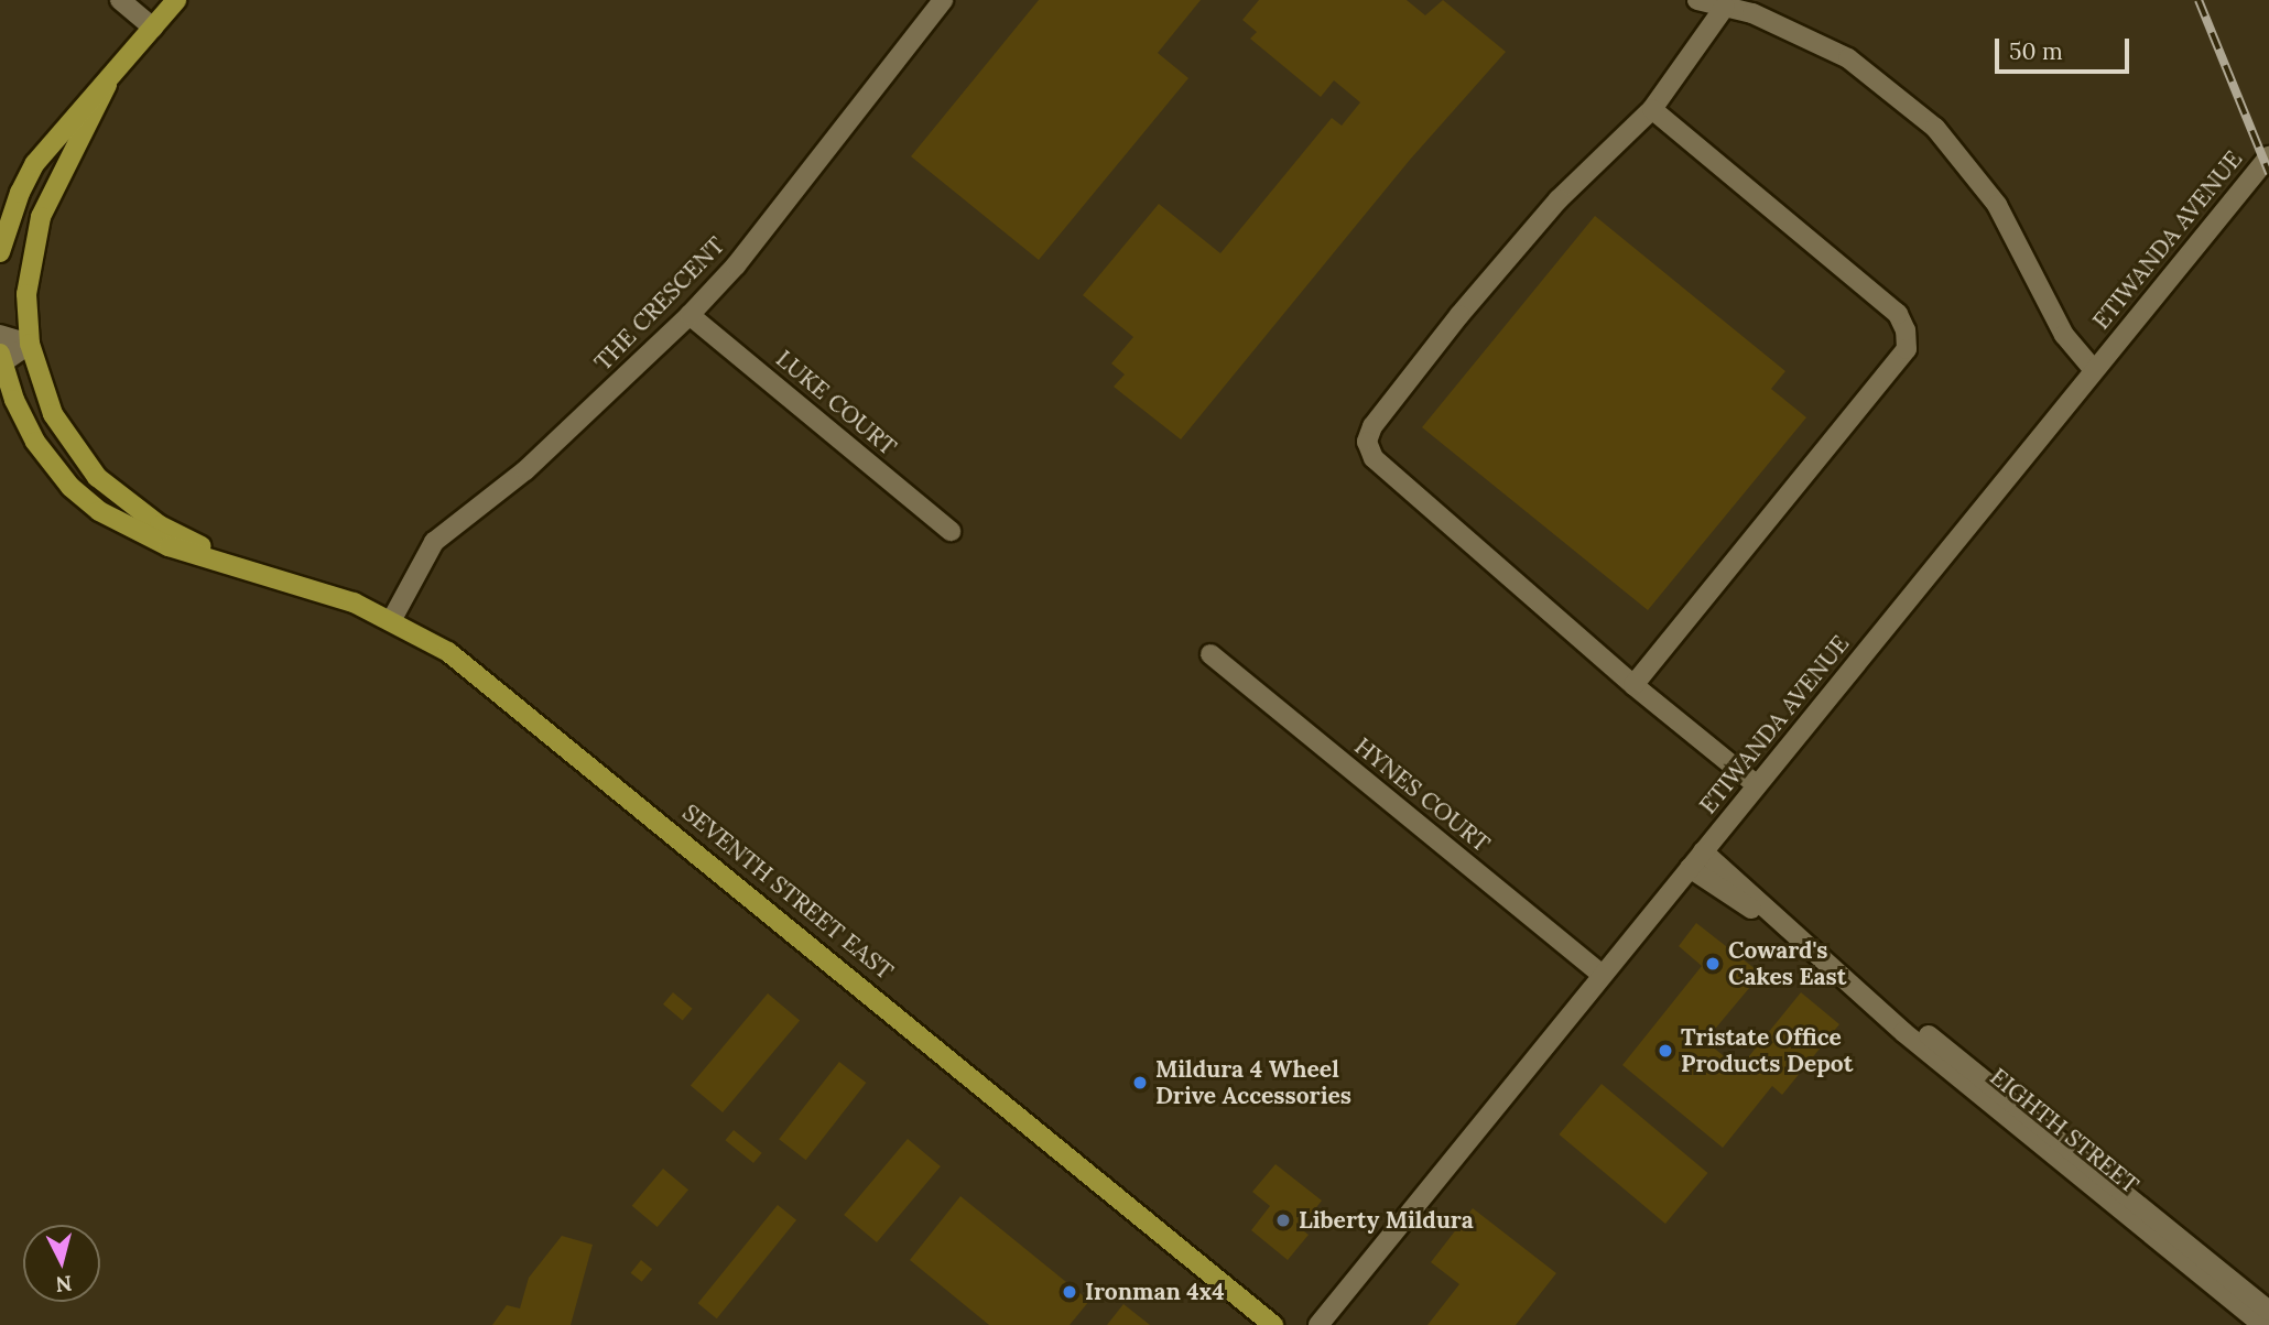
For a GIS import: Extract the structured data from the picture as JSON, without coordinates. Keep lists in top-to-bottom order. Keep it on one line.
{"streets":{"main road":["SEVENTH STREET EAST"],"street":["ETIWANDA AVENUE","THE CRESCENT","LUKE COURT","HYNES COURT","EIGHTH STREET"]},"crossings":[["ETIWANDA AVENUE","HYNES COURT"],["ETIWANDA AVENUE","EIGHTH STREET"],["THE CRESCENT","LUKE COURT"],["THE CRESCENT","SEVENTH STREET EAST"]],"places":["Coward's Cakes East","Tristate Office Products Depot","Mildura 4 Wheel Drive Accessories","Liberty Mildura","Ironman 4x4"],"scale_bar":"50 m","north":"bottom"}
